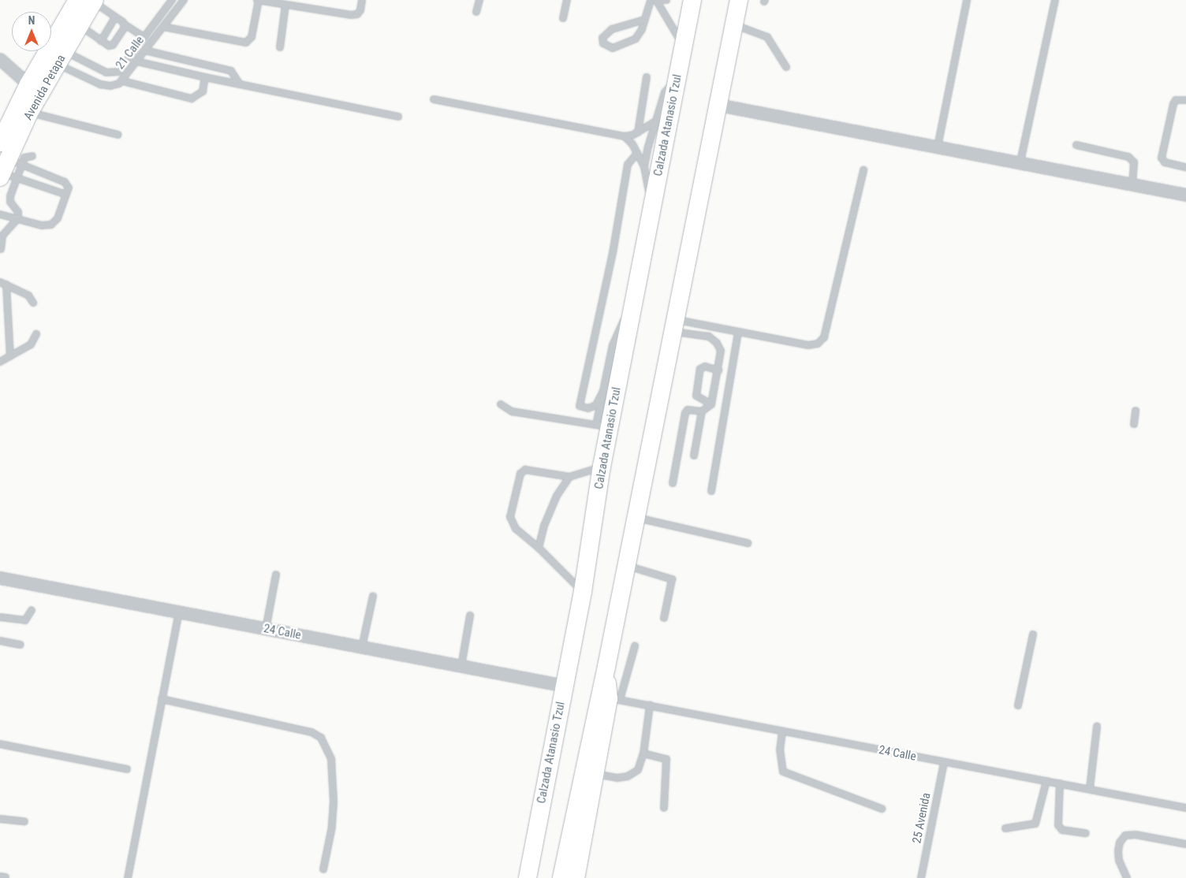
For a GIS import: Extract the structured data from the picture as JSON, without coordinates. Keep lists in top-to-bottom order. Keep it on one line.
{"streets":{"main road":["Avenida Petapa","Calzada Atanasio Tzul"],"street":["24 Calle"],"lane":["21 Calle","25 Avenida"]},"crossings":[["21 Calle","Avenida Petapa"],["Calzada Atanasio Tzul","24 Calle"],["24 Calle","25 Avenida"]],"north":"top"}
